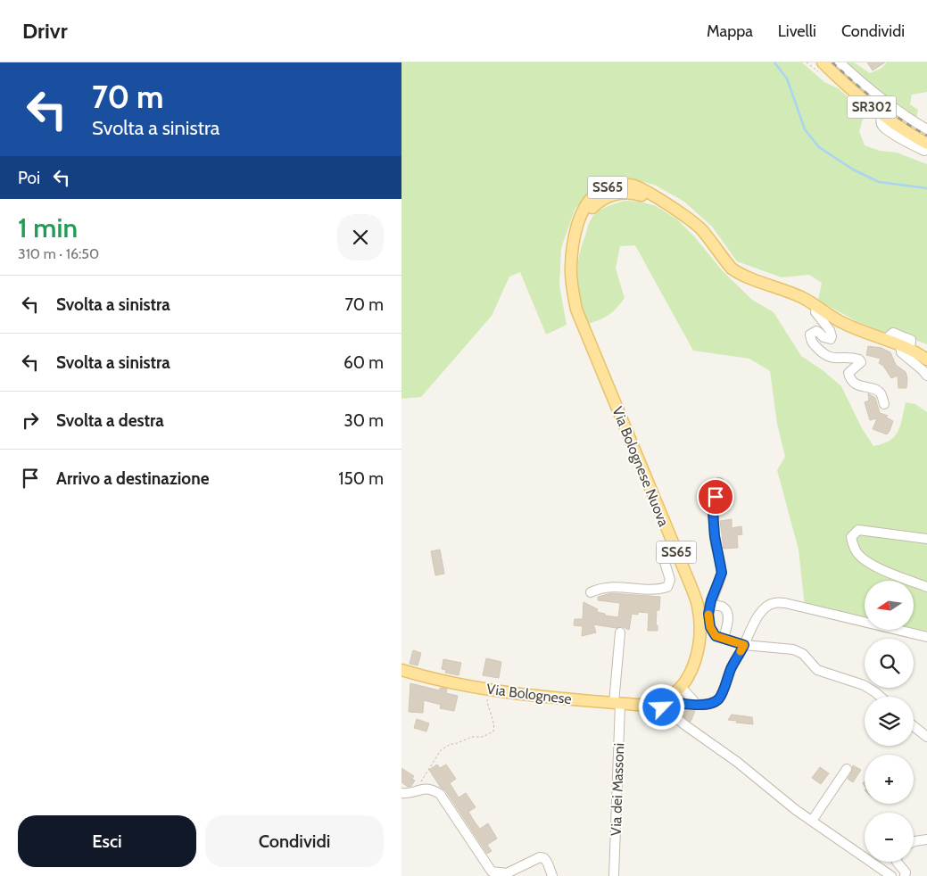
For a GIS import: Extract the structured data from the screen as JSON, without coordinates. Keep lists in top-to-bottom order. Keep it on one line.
{"streets":{"main road":["SR302","SS65","Via Bolognese Nuova","Via Bolognese"],"street":["Via dei Massoni"]},"crossings":[["Via Bolognese Nuova","Via Bolognese"],["Via Bolognese","Via dei Massoni"]],"north":"left","page":{"header":"Drivr","nav":["Mappa","Livelli","Condividi"],"turn":["70 m","Svolta a sinistra"],"then":"Poi","heading":["1 min","310 m · 16:50"],"list":[{"name":"Svolta a sinistra","value":"70 m"},{"name":"Svolta a sinistra","value":"60 m"},{"name":"Svolta a destra","value":"30 m"},{"name":"Arrivo a destinazione","value":"150 m"}],"map_buttons":["+","−"],"buttons":["Esci","Condividi"]}}
